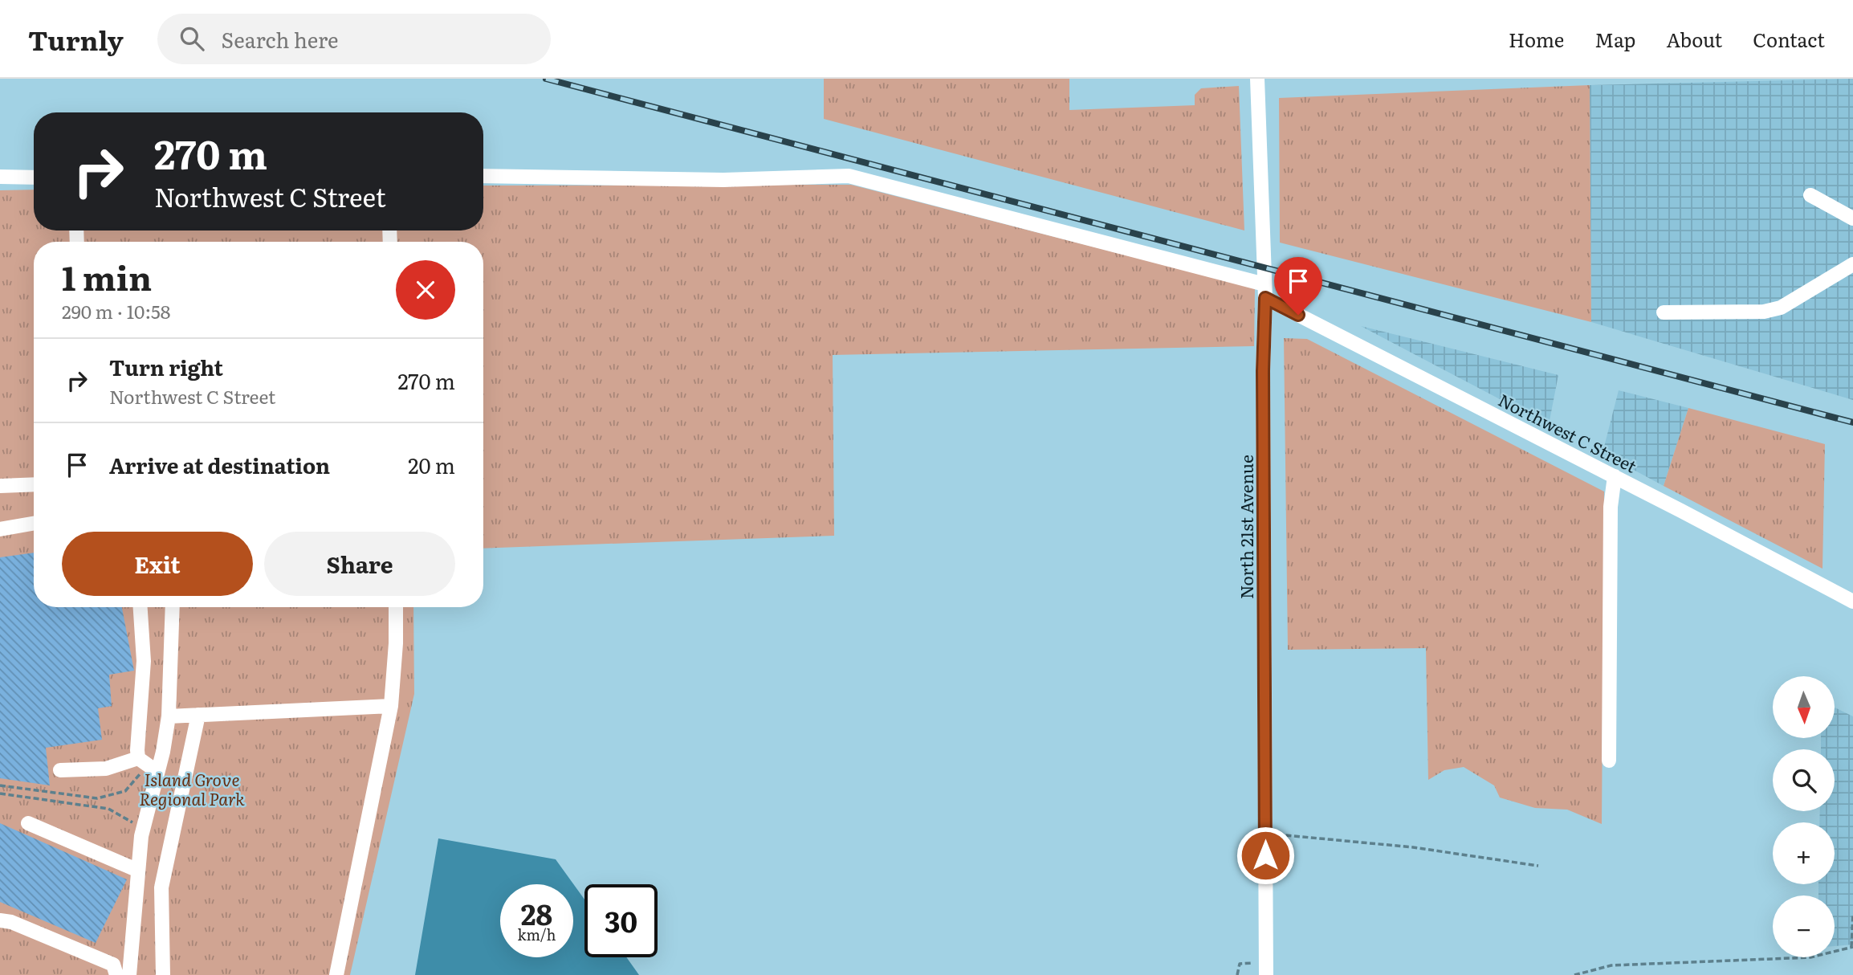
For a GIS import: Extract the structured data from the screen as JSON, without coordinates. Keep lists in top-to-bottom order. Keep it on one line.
{"streets":{"street":["Northwest C Street","North 21st Avenue"]},"crossings":[["Northwest C Street","North 21st Avenue"]],"parks":["Island Grove Regional Park"],"north":"bottom","page":{"header":"Turnly","search":"Search here","nav":["Home","Map","About","Contact"],"turn":["270 m","Northwest C Street"],"heading":["1 min","290 m · 10:58"],"list":[{"name":"Turn right","note":"Northwest C Street","value":"270 m"},{"name":"Arrive at destination","value":"20 m"}],"buttons":["Exit","Share"],"map_buttons":["+","−"],"speed":"28 km/h","limit":"30"}}
